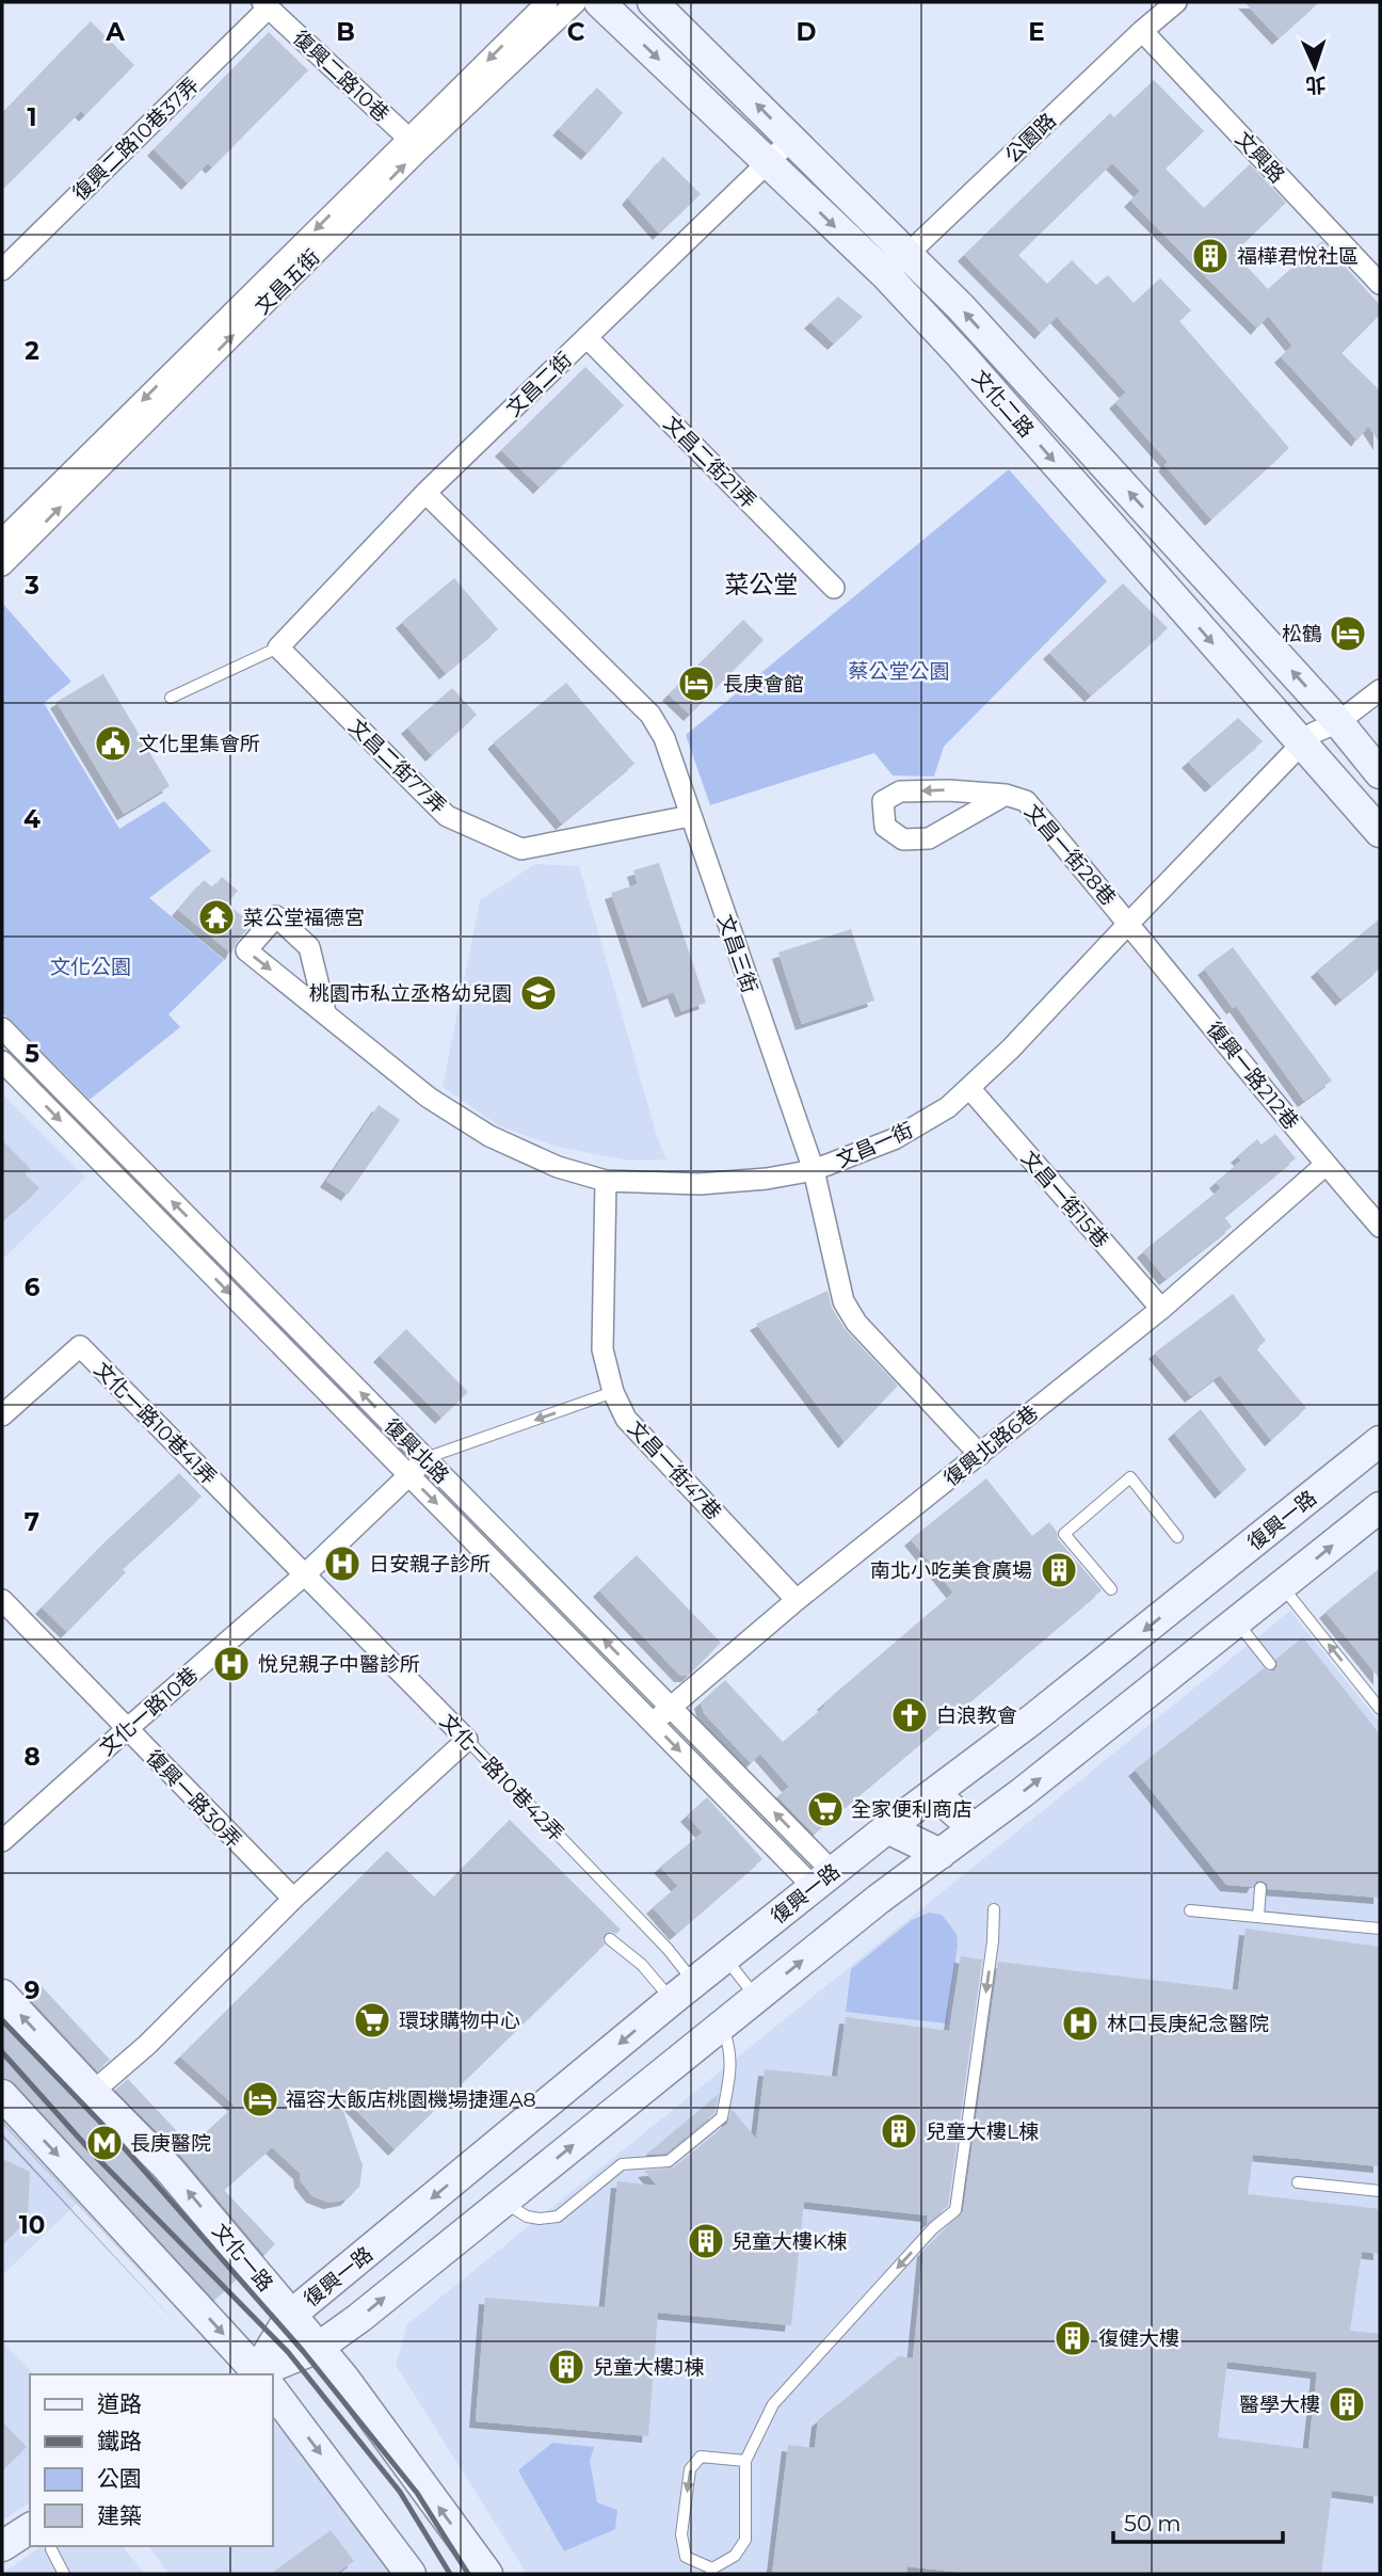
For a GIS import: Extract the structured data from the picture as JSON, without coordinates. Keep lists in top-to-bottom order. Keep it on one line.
{"streets":{"main road":["文化二路","復興一路","文化一路"],"street":["復興二路10巷","公園路","復興二路10巷37弄","文興路","文昌五街","文昌二街","文昌二街21弄","文昌二街77弄","文昌一街28巷","文昌三街","復興一路212巷","文昌一街","文昌一街15巷","文化一路10巷41弄","復興北路6巷","復興北路","文昌一街47巷","文化一路10巷","文化一路10巷42弄","復興一路30弄"]},"crossings":[["復興二路10巷","復興二路10巷37弄"],["復興二路10巷","文昌五街"],["公園路","文興路"],["公園路","文化二路"],["文昌二街","文化二路"],["文昌二街","文昌二街21弄"],["文昌二街","文昌二街77弄"],["文昌二街","文昌三街"],["文化二路","文昌一街"],["文昌二街77弄","文昌三街"],["文昌一街28巷","復興一路212巷"],["文昌一街28巷","文昌一街"],["文昌三街","文昌一街"],["文昌三街","復興北路6巷"],["復興一路212巷","文昌一街"],["復興一路212巷","復興北路6巷"],["文昌一街","文昌一街15巷"],["文昌一街","文昌一街47巷"],["文昌一街15巷","復興北路6巷"],["文化一路10巷41弄","文化一路10巷"],["文化一路10巷41弄","文化一路10巷42弄"],["復興北路6巷","復興北路"],["復興北路6巷","文昌一街47巷"],["復興北路","復興一路"],["復興北路","文化一路10巷"],["復興一路","文化一路10巷42弄"],["復興一路","文化一路"],["文化一路10巷","文化一路10巷42弄"],["文化一路10巷","復興一路30弄"]],"districts":["菜公堂"],"parks":["蔡公堂公園","文化公園"],"places":{"building":["福樺君悅社區","南北小吃美食廣場","兒童大樓L棟","兒童大樓K棟","復健大樓","兒童大樓J棟","醫學大樓"],"hotel":["松鶴","長庚會館","福容大飯店桃園機場捷運A8"],"public building":["文化里集會所"],"temple":["菜公堂福德宮"],"school or university":["桃園市私立丞格幼兒園"],"hospital":["日安親子診所","悅兒親子中醫診所","林口長庚紀念醫院"],"church":["白浪教會"],"supermarket":["全家便利商店","環球購物中心"],"metro station":["長庚醫院"]},"legend":["道路","鐵路","公園","建築"],"scale_bar":"50 m","north":"bottom","grid":{"columns":["A","B","C","D","E"],"rows":["1","2","3","4","5","6","7","8","9","10"]}}
